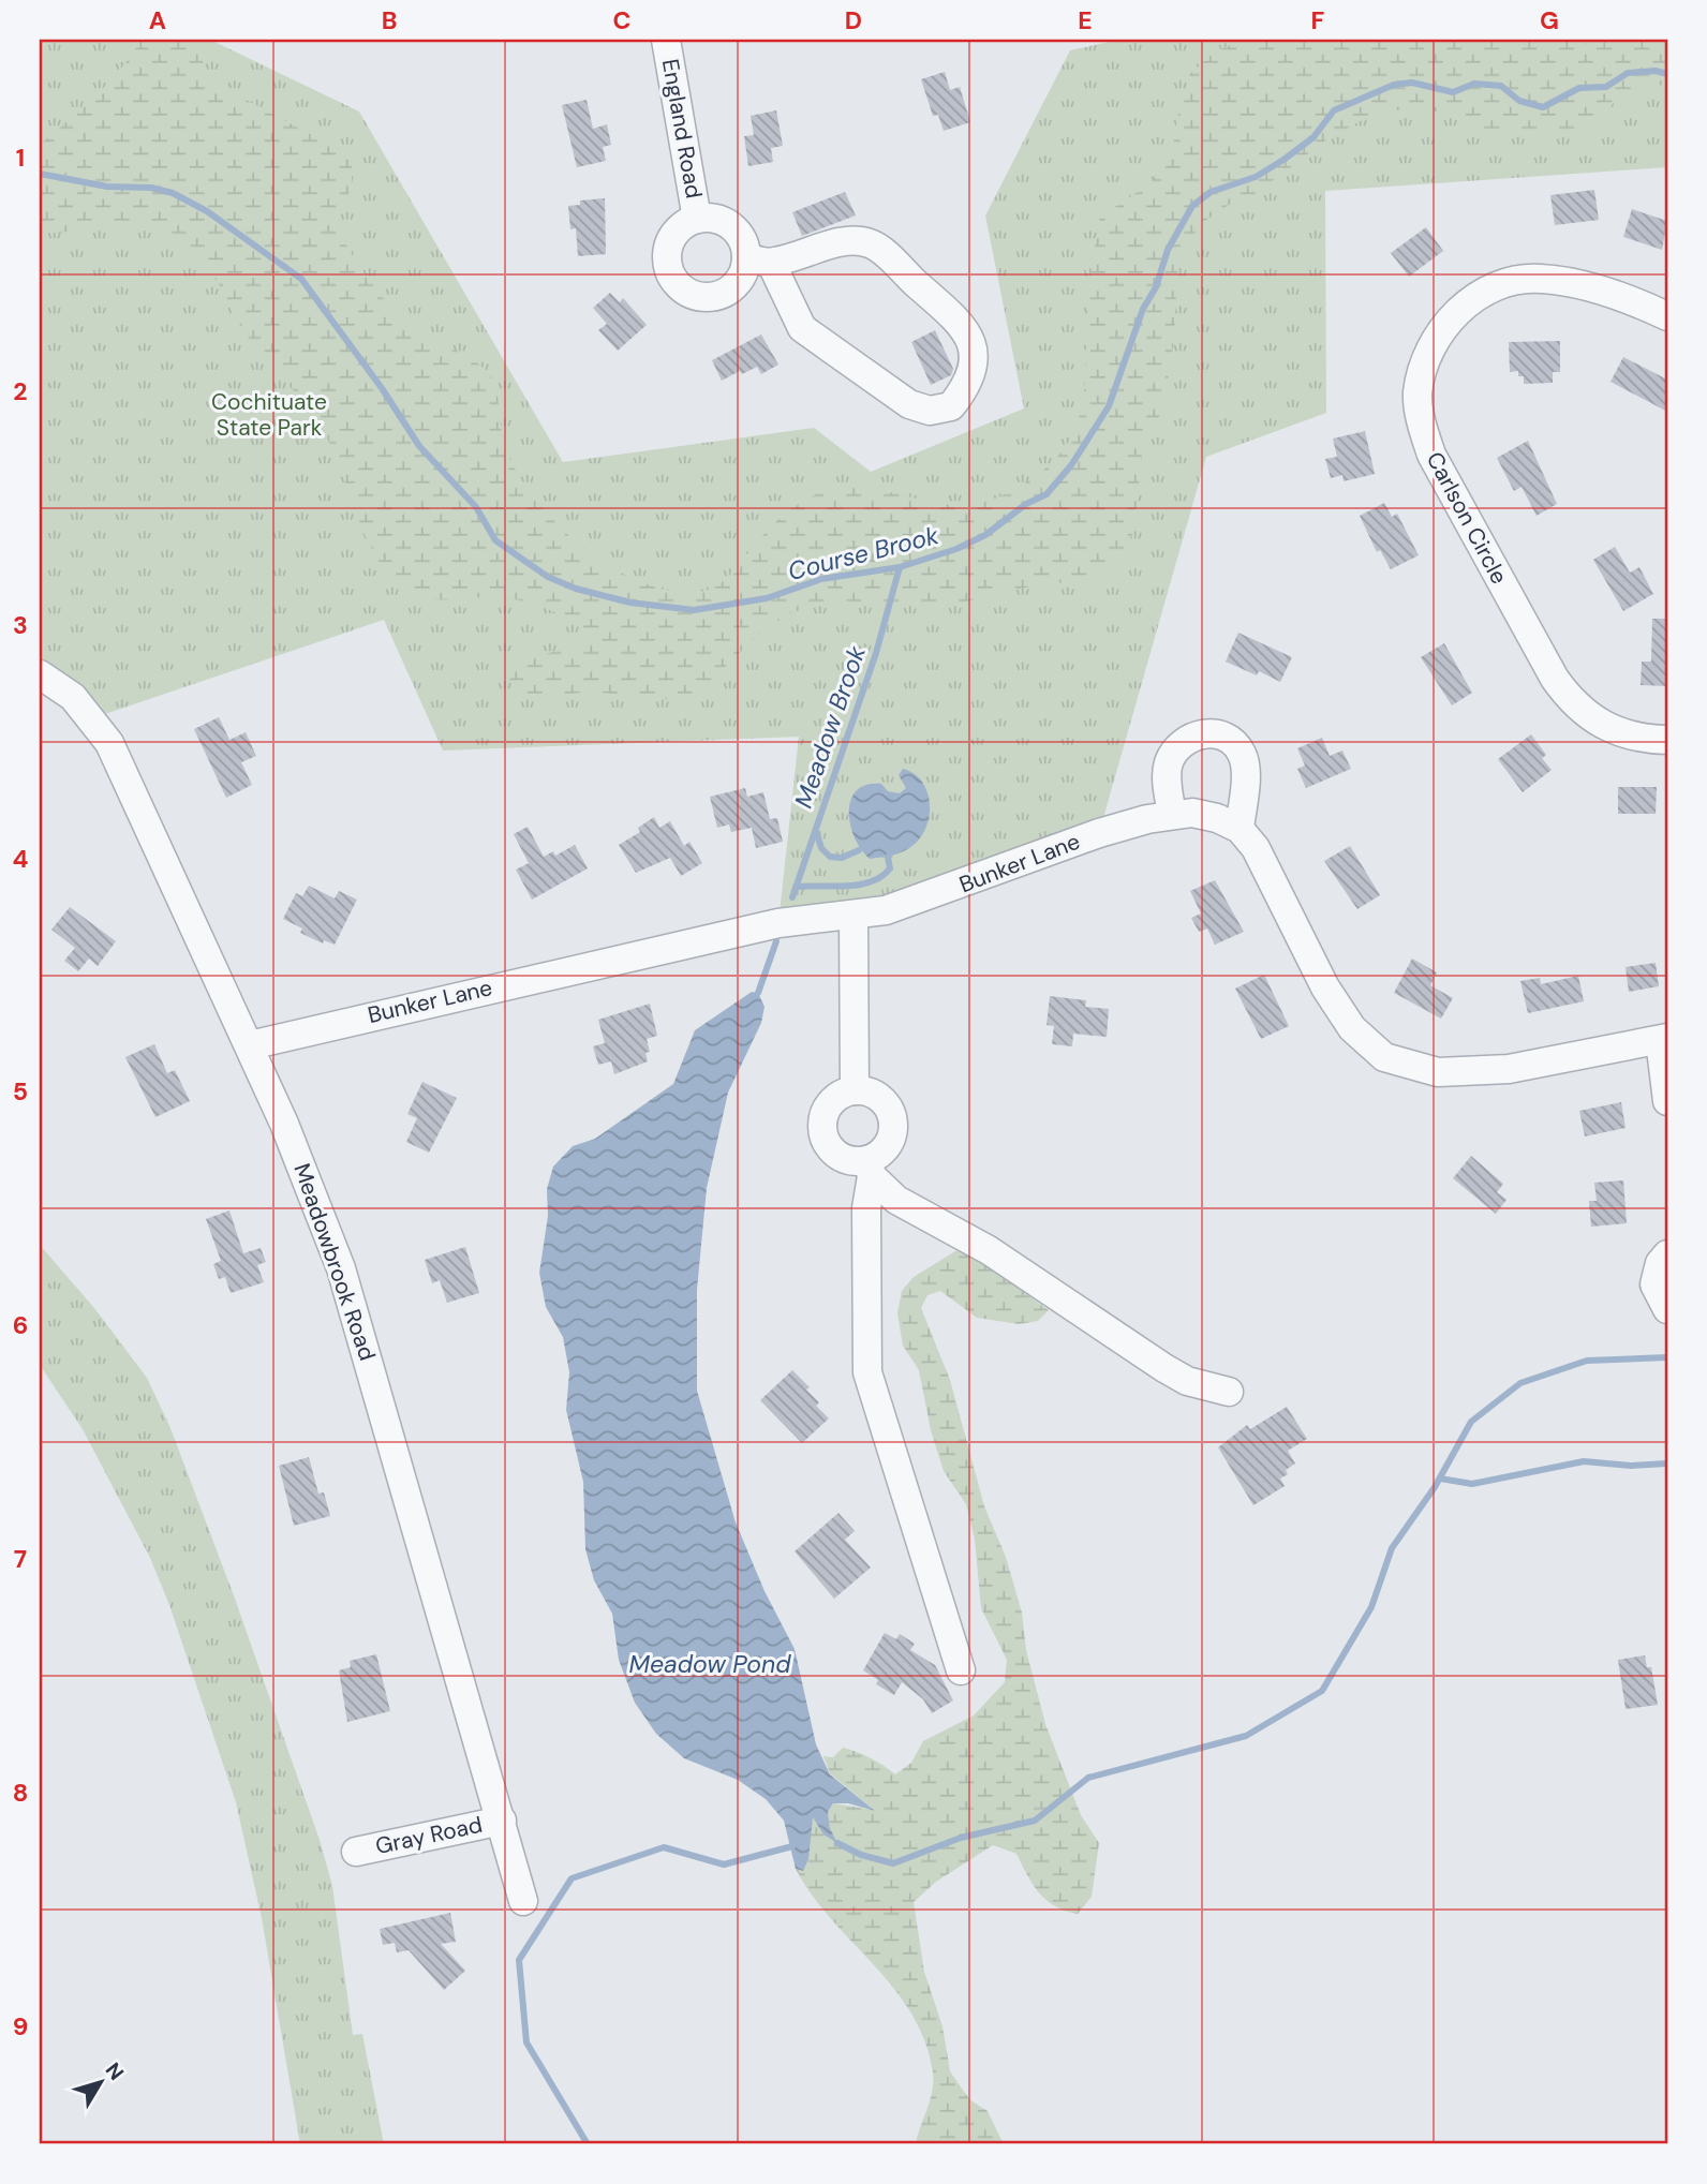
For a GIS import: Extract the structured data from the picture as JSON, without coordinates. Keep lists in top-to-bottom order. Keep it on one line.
{"streets":{"street":["England Road","Carlson Circle","Bunker Lane","Meadowbrook Road","Gray Road"]},"crossings":[["Bunker Lane","Meadowbrook Road"],["Meadowbrook Road","Gray Road"]],"water":["Course Brook","Meadow Brook","Meadow Pond"],"parks":["Cochituate State Park"],"north":"top right","grid":{"columns":["A","B","C","D","E","F","G"],"rows":["1","2","3","4","5","6","7","8","9"]}}
